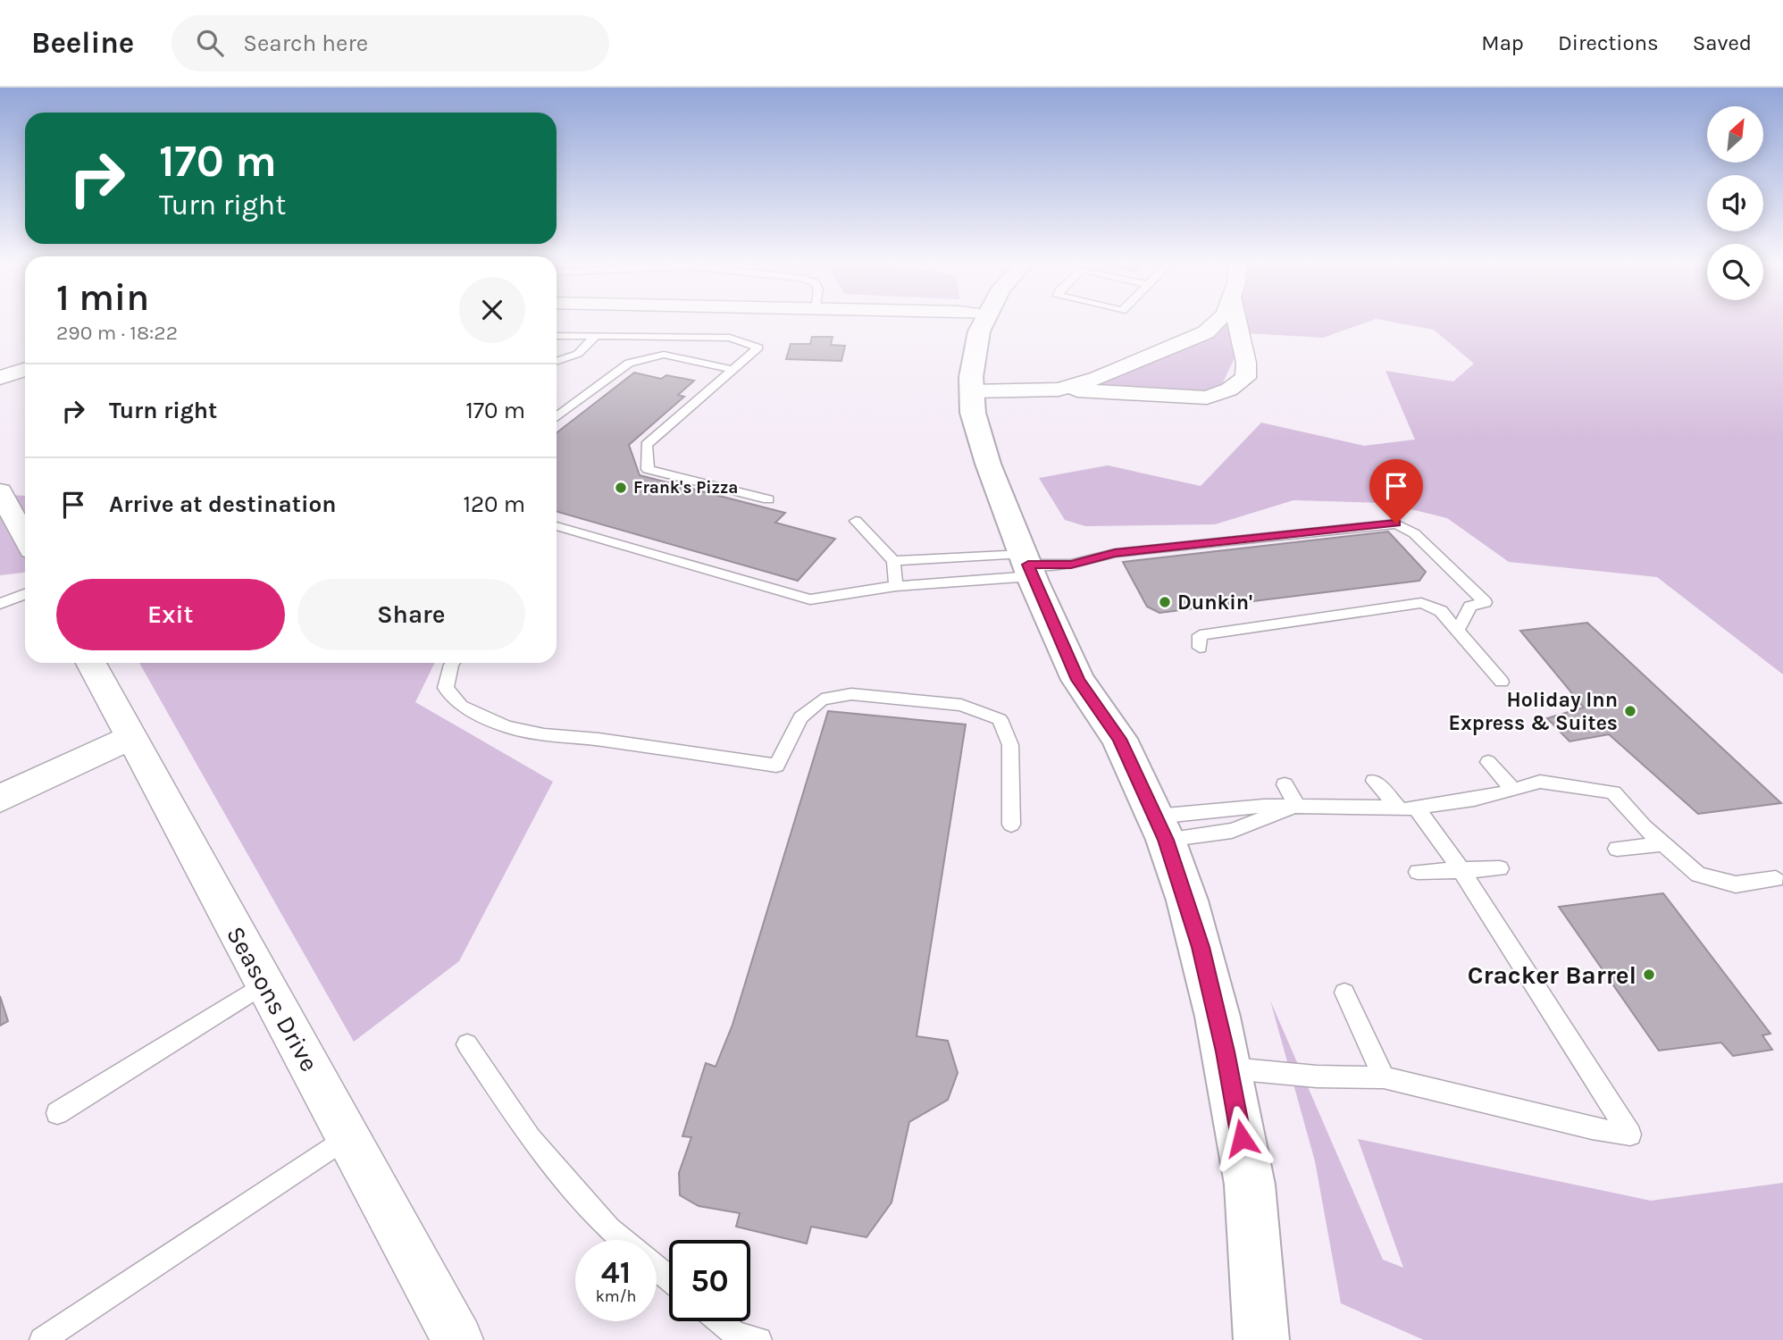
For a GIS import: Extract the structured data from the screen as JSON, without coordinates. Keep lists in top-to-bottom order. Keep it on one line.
{"streets":{"street":["Seasons Drive"]},"places":["Frank's Pizza","Dunkin'","Holiday Inn Express & Suites","Cracker Barrel"],"north":"top right","page":{"header":"Beeline","search":"Search here","nav":["Map","Directions","Saved"],"turn":["170 m","Turn right"],"heading":["1 min","290 m · 18:22"],"list":[{"name":"Turn right","value":"170 m"},{"name":"Arrive at destination","value":"120 m"}],"buttons":["Exit","Share"],"speed":"41 km/h","limit":"50"}}
